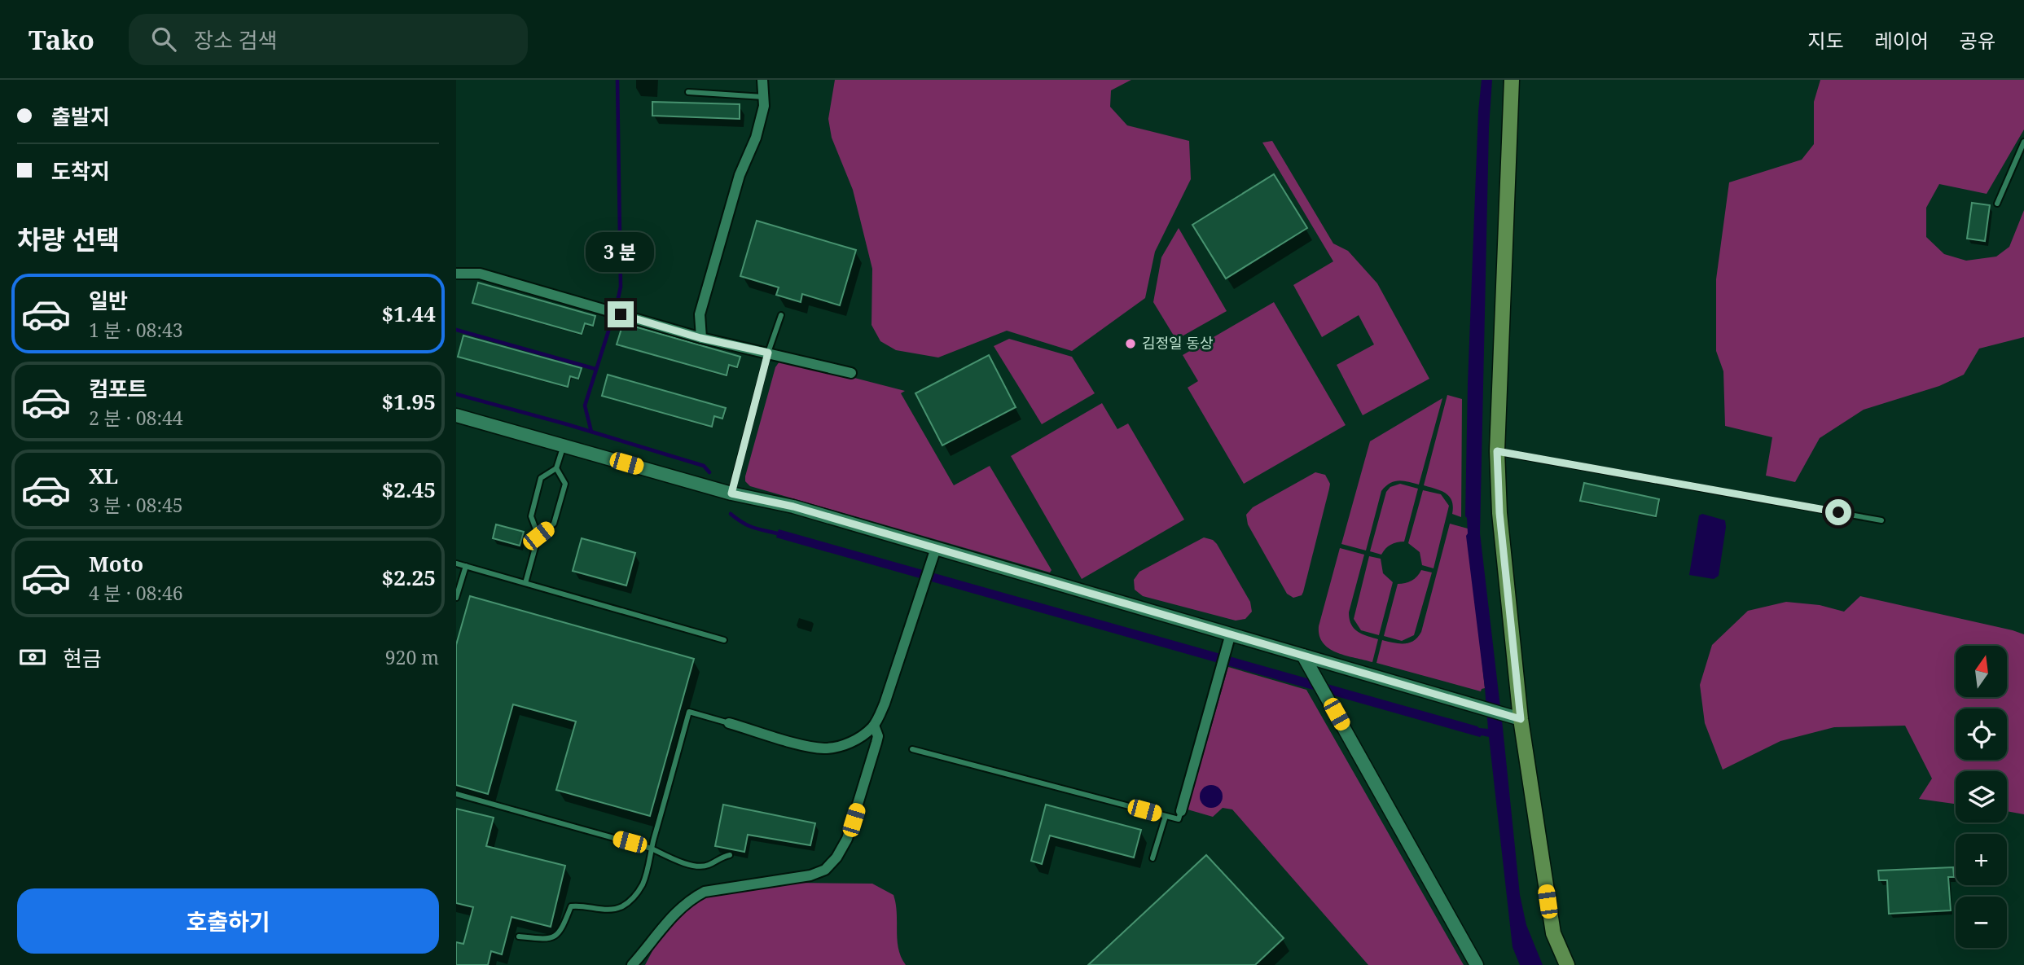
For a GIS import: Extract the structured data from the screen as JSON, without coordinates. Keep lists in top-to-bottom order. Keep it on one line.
{"places":["김정일 동상"],"north":"top","page":{"header":"Tako","search":"장소 검색","nav":["지도","레이어","공유"],"banner":["출발지","도착지"],"heading":"차량 선택","bubble":"3 분","list":[{"name":"일반","note":"1 분 · 08:43","value":"$1.44"},{"name":"컴포트","note":"2 분 · 08:44","value":"$1.95"},{"name":"XL","note":"3 분 · 08:45","value":"$2.45"},{"name":"Moto","note":"4 분 · 08:46","value":"$2.25"}],"pay":["현금","920 m"],"map_buttons":["+","−"],"buttons":"호출하기"}}
